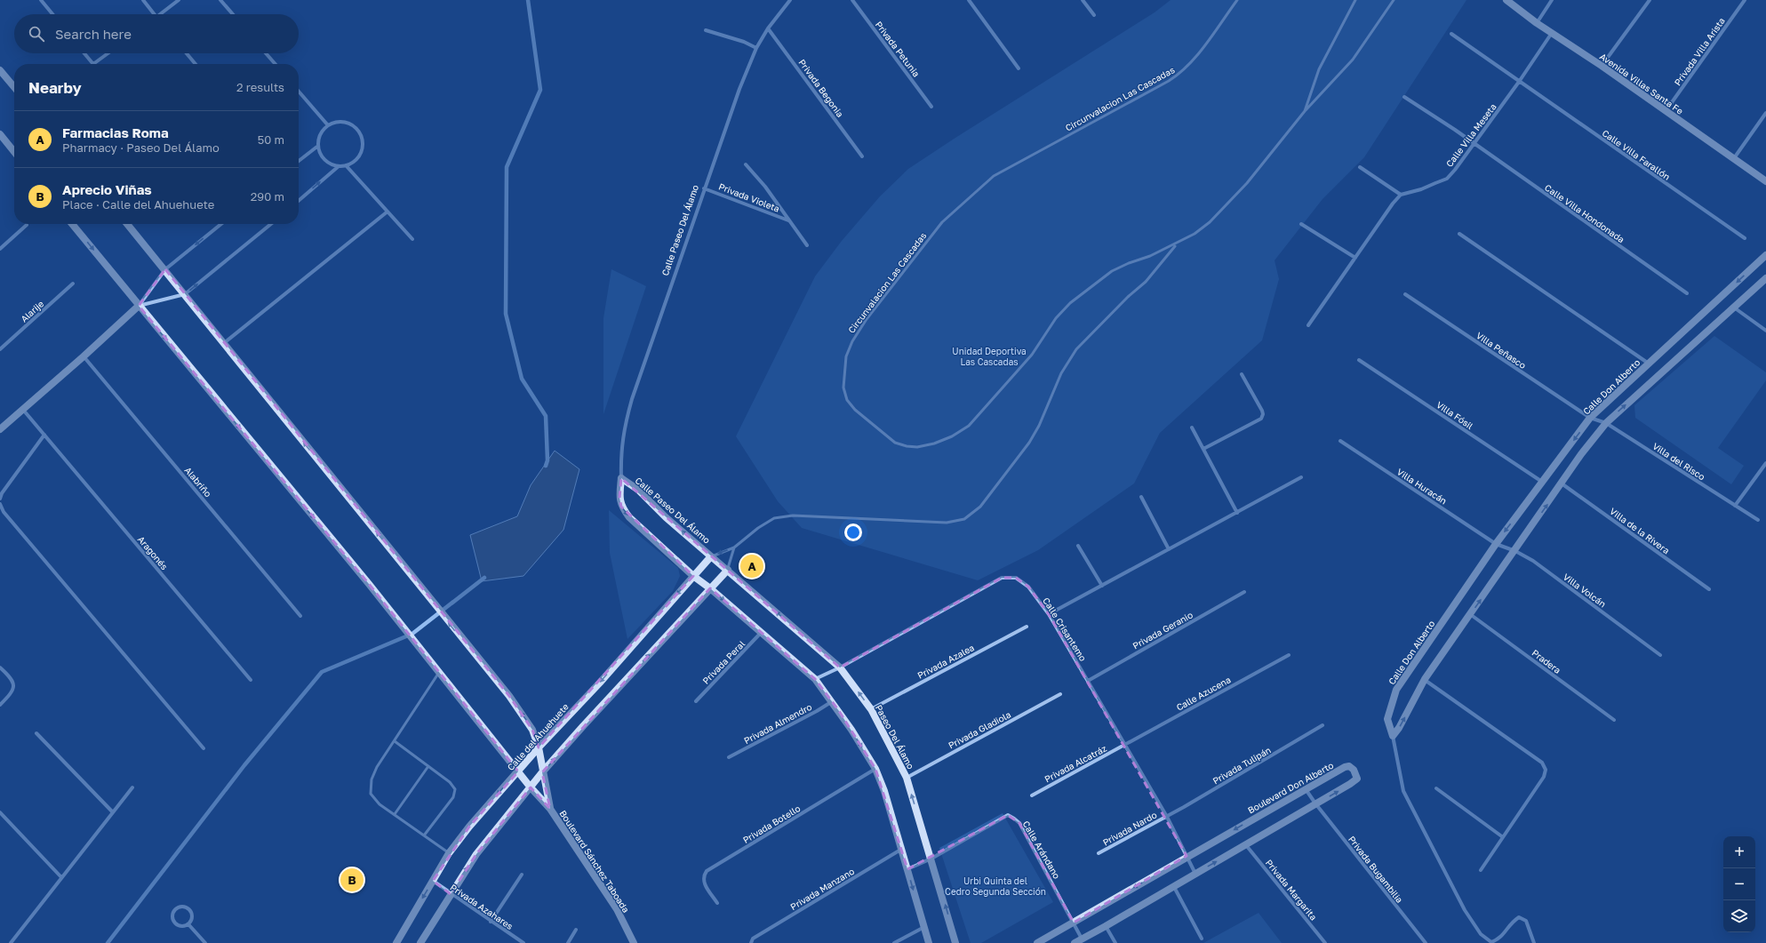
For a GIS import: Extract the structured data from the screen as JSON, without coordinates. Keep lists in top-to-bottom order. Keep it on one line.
{"streets":{"street":["Privada Petunia","Privada Villa Arista","Avenida Villas Santa Fe","Privada Begonia","Calle Villa Meseta","Calle Villa Farallón","Privada Violeta","Calle Villa Hondonada","Calle Paseo Del Álamo","Alarije","Villa Peñasco","Calle Don Alberto","Villa Fósil","Villa del Risco","Alabriño","Villa Huracán","Villa de la Rivera","Aragonés","Villa Volcán","Calle Crisantemo","Privada Geranio","Privada Azalea","Pradera","Privada Peral","Calle Azucena","Privada Almendro","Privada Gladiola","Calle del Ahuehuete","Paseo Del Álamo","Privada Alcatráz","Privada Tulipán","Boulevard Don Alberto","Privada Botello","Privada Nardo","Calle Arándano","Boulevard Sánchez Taboada","Privada Bugambilia","Privada Manzano","Privada Margarita","Privada Azahares"],"lane":["Circunvalacion Las Cascadas"]},"crossings":[["Privada Villa Arista","Avenida Villas Santa Fe"],["Avenida Villas Santa Fe","Calle Villa Meseta"],["Privada Begonia","Calle Paseo Del Álamo"],["Calle Villa Meseta","Calle Villa Farallón"],["Calle Villa Meseta","Calle Villa Hondonada"],["Privada Violeta","Calle Paseo Del Álamo"],["Calle Paseo Del Álamo","Calle del Ahuehuete"],["Calle Paseo Del Álamo","Paseo Del Álamo"],["Villa Peñasco","Calle Don Alberto"],["Villa Peñasco","Villa del Risco"],["Calle Don Alberto","Villa Fósil"],["Calle Don Alberto","Villa del Risco"],["Calle Don Alberto","Villa Huracán"],["Calle Don Alberto","Villa Volcán"],["Villa Huracán","Villa Volcán"],["Calle Crisantemo","Privada Geranio"],["Calle Crisantemo","Calle Azucena"],["Calle Crisantemo","Paseo Del Álamo"],["Calle Crisantemo","Privada Alcatráz"],["Calle Crisantemo","Privada Tulipán"],["Calle Crisantemo","Boulevard Don Alberto"],["Calle Crisantemo","Privada Nardo"],["Privada Azalea","Paseo Del Álamo"],["Calle Azucena","Privada Alcatráz"],["Privada Gladiola","Paseo Del Álamo"],["Calle del Ahuehuete","Paseo Del Álamo"],["Calle del Ahuehuete","Privada Azahares"],["Paseo Del Álamo","Calle Arándano"],["Privada Tulipán","Privada Nardo"],["Boulevard Don Alberto","Calle Arándano"],["Boulevard Don Alberto","Privada Bugambilia"],["Boulevard Don Alberto","Privada Margarita"]],"parks":["Unidad Deportiva Las Cascadas","Urbi Quinta del Cedro Segunda Sección"],"page":{"search":"Search here","heading":["Nearby","2 results"],"list":[{"mark":"A","name":"Farmacias Roma","note":"Pharmacy · Paseo Del Álamo","value":"50 m"},{"mark":"B","name":"Aprecio Viñas","note":"Place · Calle del Ahuehuete","value":"290 m"}],"pins":["A","B"],"map_buttons":["+","−"]}}
